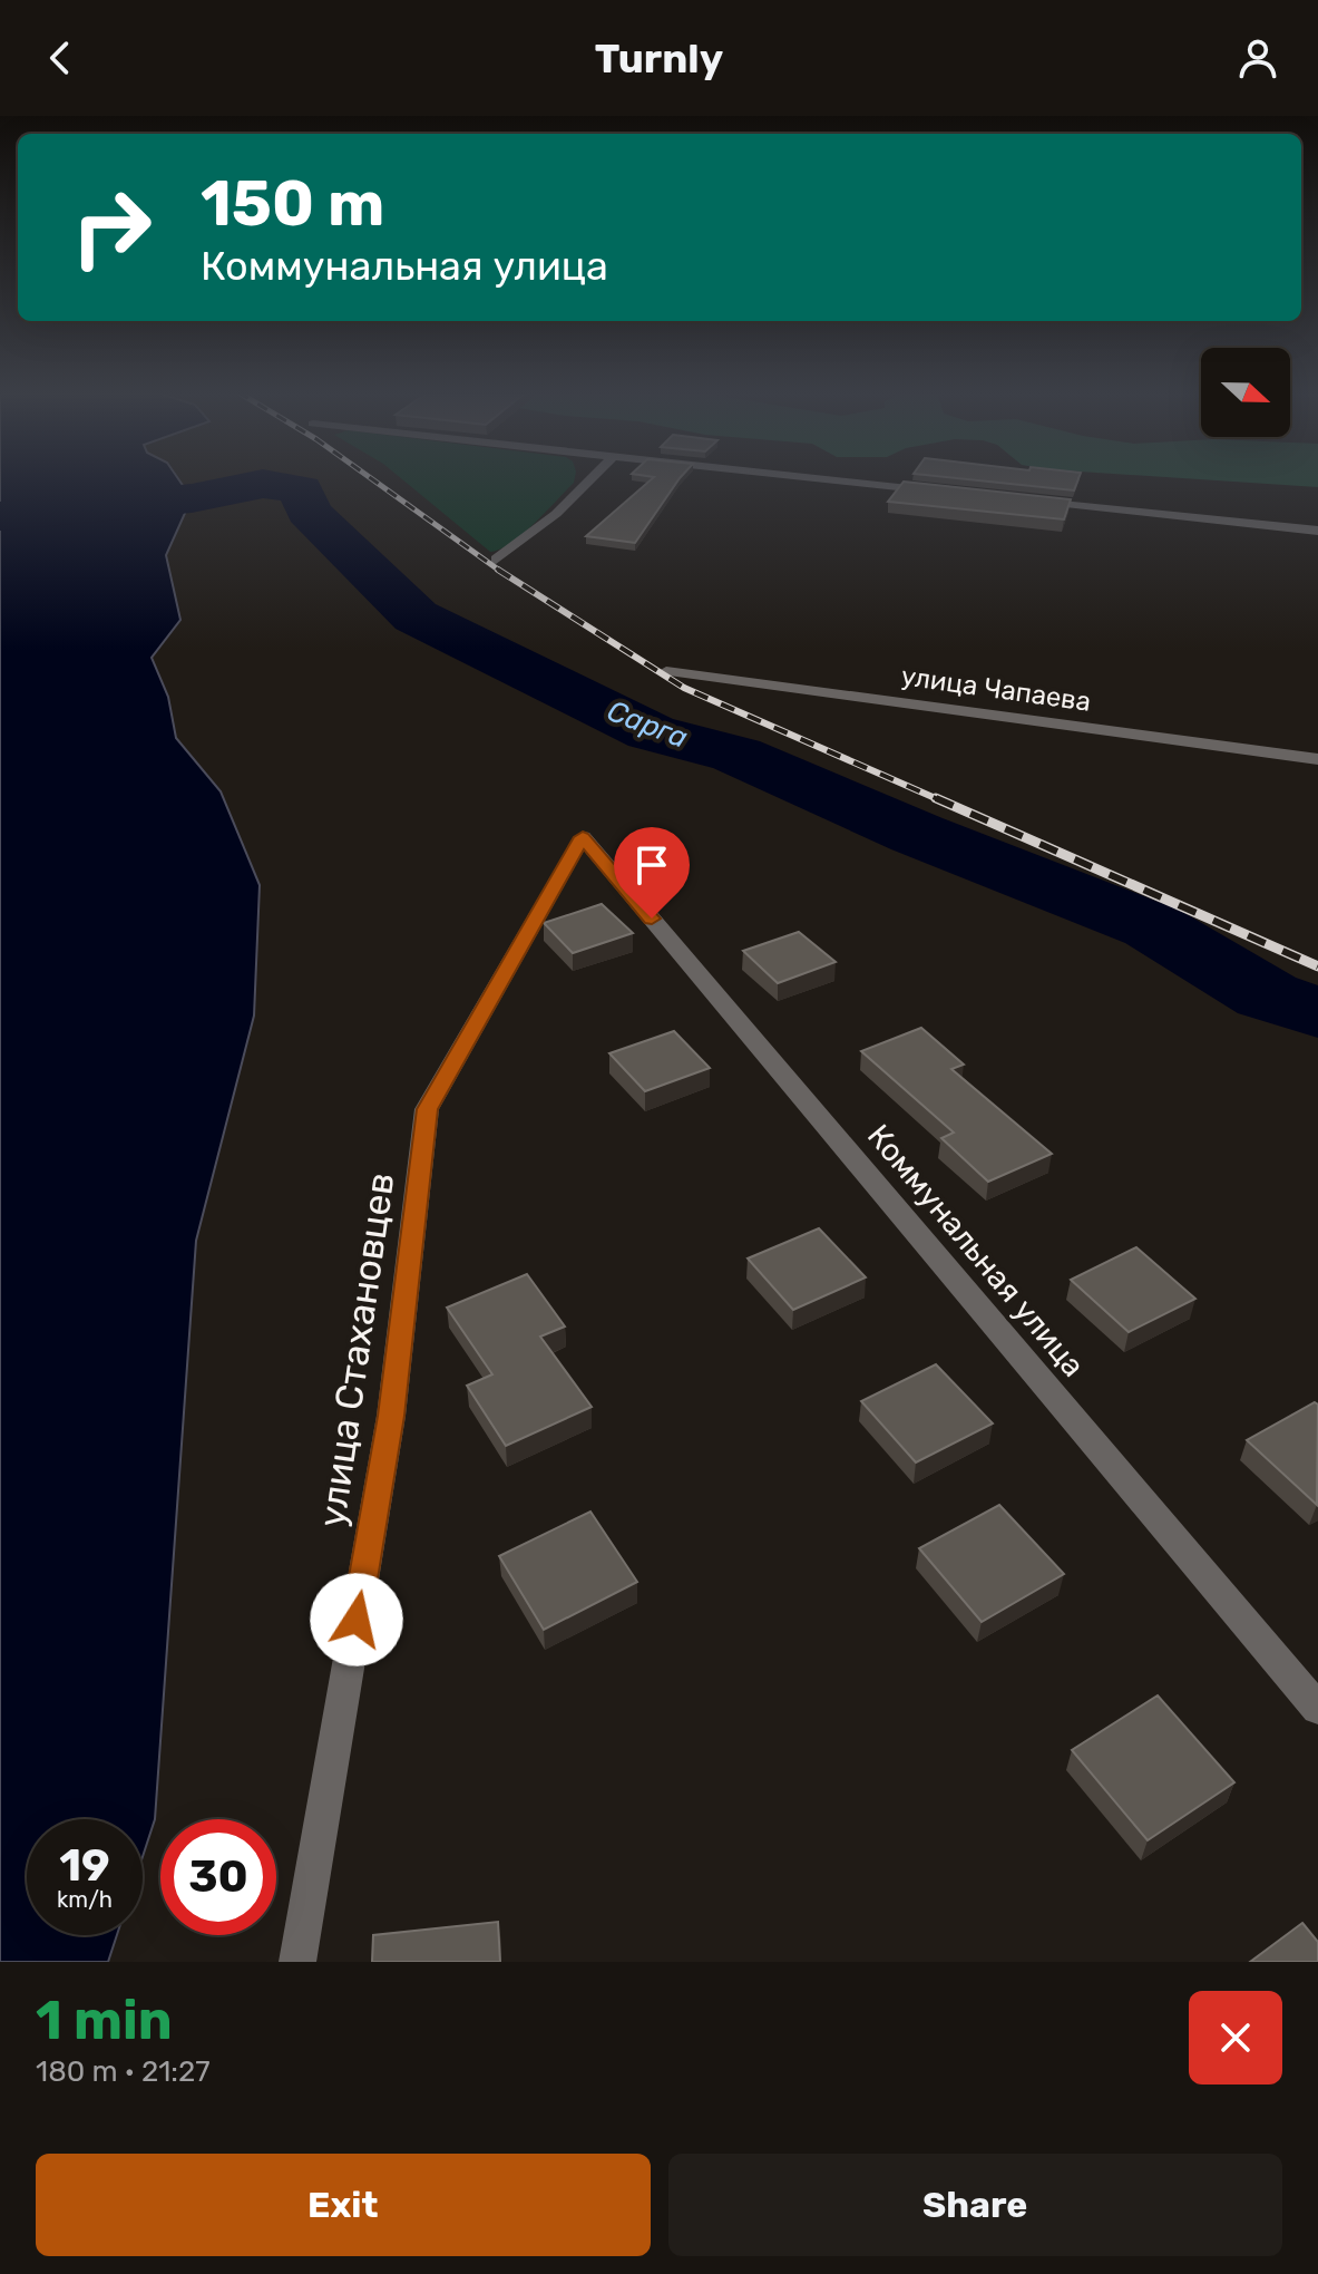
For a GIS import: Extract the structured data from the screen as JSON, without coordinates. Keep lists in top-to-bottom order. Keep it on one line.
{"streets":{"street":["улица Чапаева","Коммунальная улица","улица Стахановцев"]},"crossings":[["Коммунальная улица","улица Стахановцев"]],"water":["Сарга"],"north":"right","page":{"header":"Turnly","turn":["150 m","Коммунальная улица"],"speed":"19 km/h","limit":"30","heading":["1 min","180 m · 21:27"],"buttons":["Exit","Share"]}}
